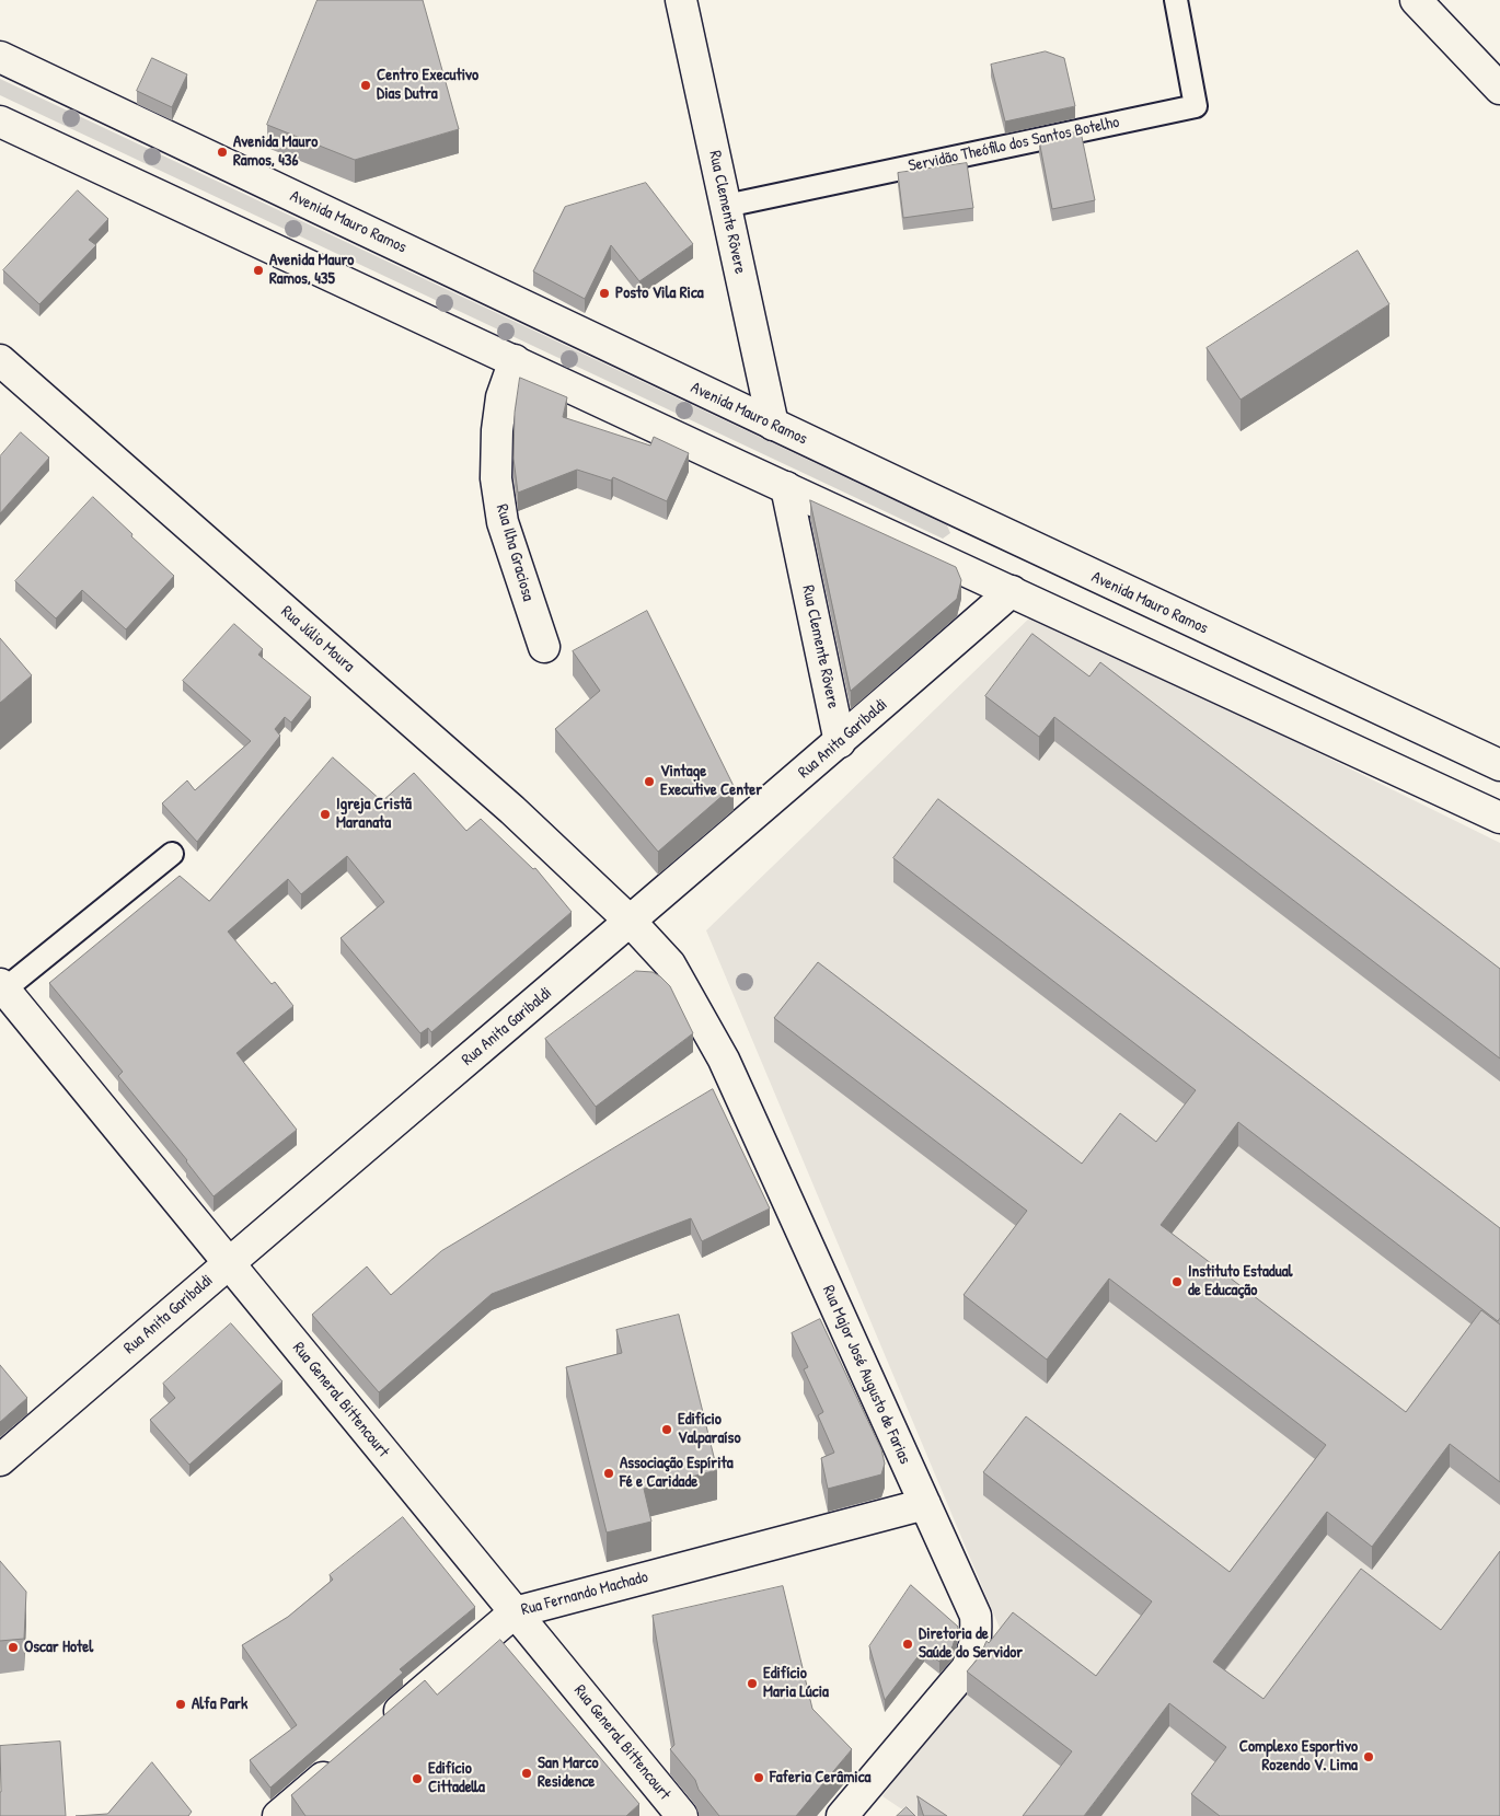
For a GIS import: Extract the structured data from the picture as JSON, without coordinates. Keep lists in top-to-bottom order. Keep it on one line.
{"streets":{"street":["Rua Clemente Rôvere","Avenida Mauro Ramos","Rua Ilha Graciosa","Rua Júlio Moura","Rua Anita Garibaldi","Rua Major José Augusto de Farias","Rua General Bittencourt","Rua Fernando Machado"],"lane":["Servidão Theófilo dos Santos Botelho"]},"crossings":[["Servidão Theófilo dos Santos Botelho","Rua Clemente Rôvere"],["Rua Clemente Rôvere","Avenida Mauro Ramos"],["Rua Clemente Rôvere","Rua Anita Garibaldi"],["Rua Júlio Moura","Rua Anita Garibaldi"],["Rua Júlio Moura","Rua Major José Augusto de Farias"],["Rua Anita Garibaldi","Rua Major José Augusto de Farias"],["Rua Anita Garibaldi","Rua General Bittencourt"],["Rua Major José Augusto de Farias","Rua Fernando Machado"],["Rua General Bittencourt","Rua Fernando Machado"]],"places":["Centro Executivo Dias Dutra","Avenida Mauro Ramos, 436","Avenida Mauro Ramos, 435","Posto Vila Rica","Vintage Executive Center","Igreja Cristã Maranata","Instituto Estadual de Educação","Edifício Valparaíso","Associação Espírita Fé e Caridade","Diretoria de Saúde do Servidor","Oscar Hotel","Edifício Maria Lúcia","Alfa Park","Complexo Esportivo Rozendo V. Lima","San Marco Residence","Faferia Cerâmica","Edifício Cittadella"]}
